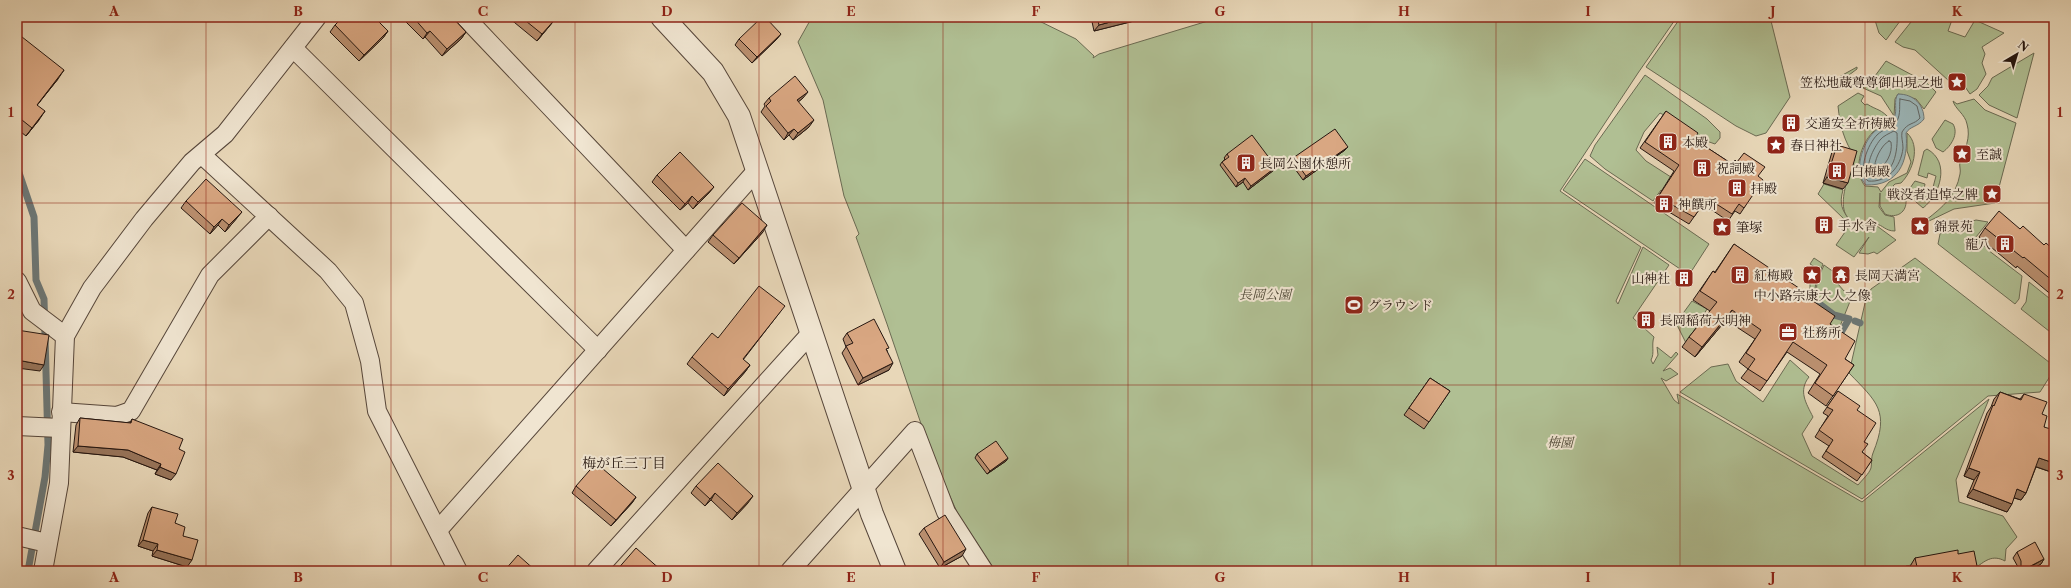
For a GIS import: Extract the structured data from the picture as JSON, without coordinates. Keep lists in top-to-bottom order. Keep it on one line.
{"districts":["梅が丘三丁目"],"parks":["長岡公園","梅園"],"places":{"place":["笠松地蔵尊尊御出現之地","春日神社","至誠","戦没者追悼之牌","錦景苑","筆塚","中小路宗康大人之像"],"building":["交通安全祈祷殿","本殿","長岡公園休憩所","祝詞殿","白梅殿","拝殿","神饌所","手水舎","龍八","紅梅殿","山神社","長岡稲荷大明神"],"temple":["長岡天満宮"],"sports":["グラウンド"],"office":["社務所"]},"north":"top right","grid":{"columns":["A","B","C","D","E","F","G","H","I","J","K"],"rows":["1","2","3"]}}
